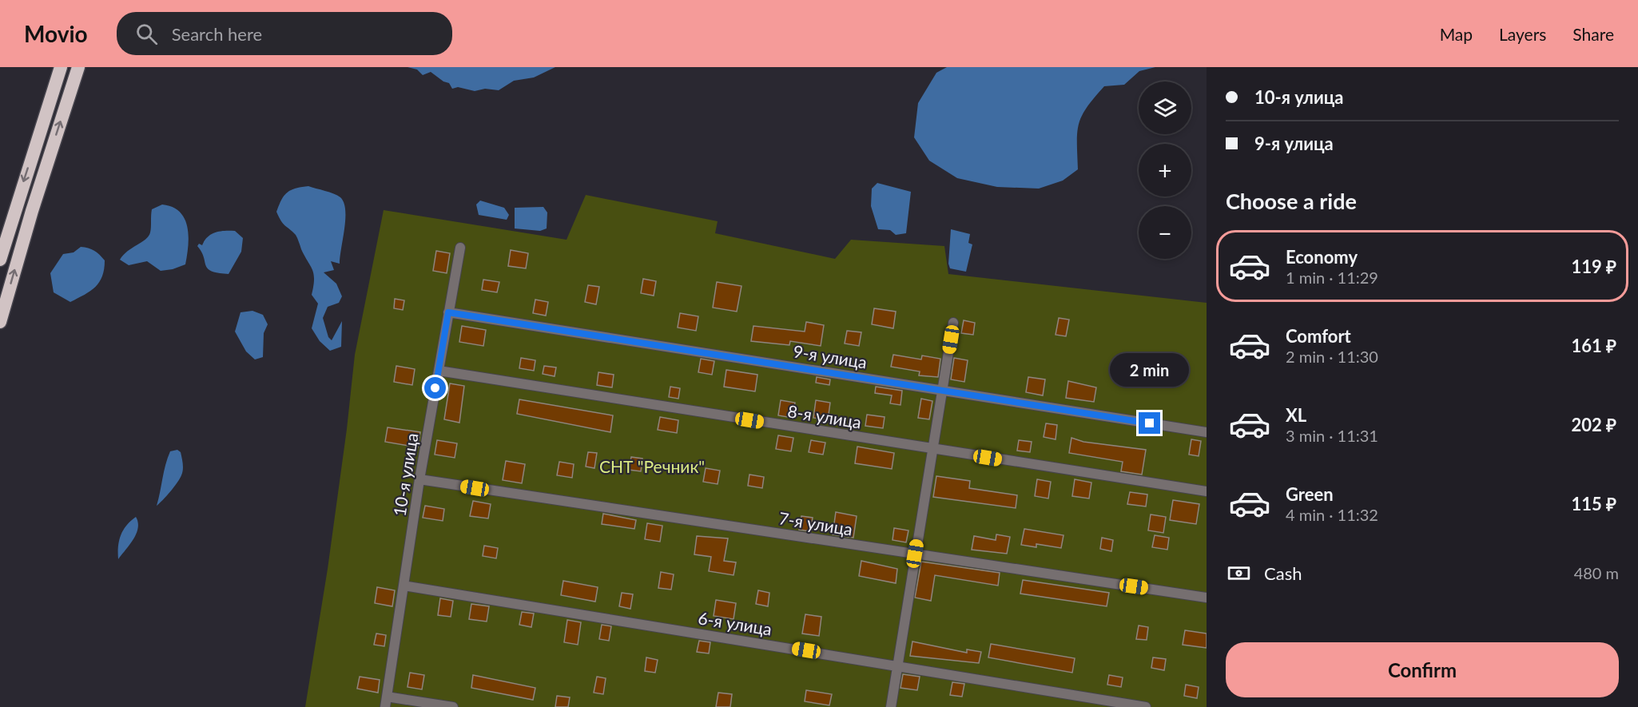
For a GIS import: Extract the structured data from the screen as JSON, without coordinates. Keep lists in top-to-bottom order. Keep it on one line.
{"streets":{"street":["9-я улица","8-я улица","10-я улица","7-я улица","6-я улица"]},"crossings":[["9-я улица","10-я улица"],["8-я улица","10-я улица"],["10-я улица","7-я улица"],["10-я улица","6-я улица"]],"parks":["СНТ \"Речник\""],"page":{"header":"Movio","search":"Search here","nav":["Map","Layers","Share"],"banner":["10-я улица","9-я улица"],"map_buttons":["+","−"],"heading":"Choose a ride","list":[{"name":"Economy","note":"1 min · 11:29","value":"119 ₽"},{"name":"Comfort","note":"2 min · 11:30","value":"161 ₽"},{"name":"XL","note":"3 min · 11:31","value":"202 ₽"},{"name":"Green","note":"4 min · 11:32","value":"115 ₽"}],"bubble":"2 min","pay":["Cash","480 m"],"buttons":"Confirm"}}
